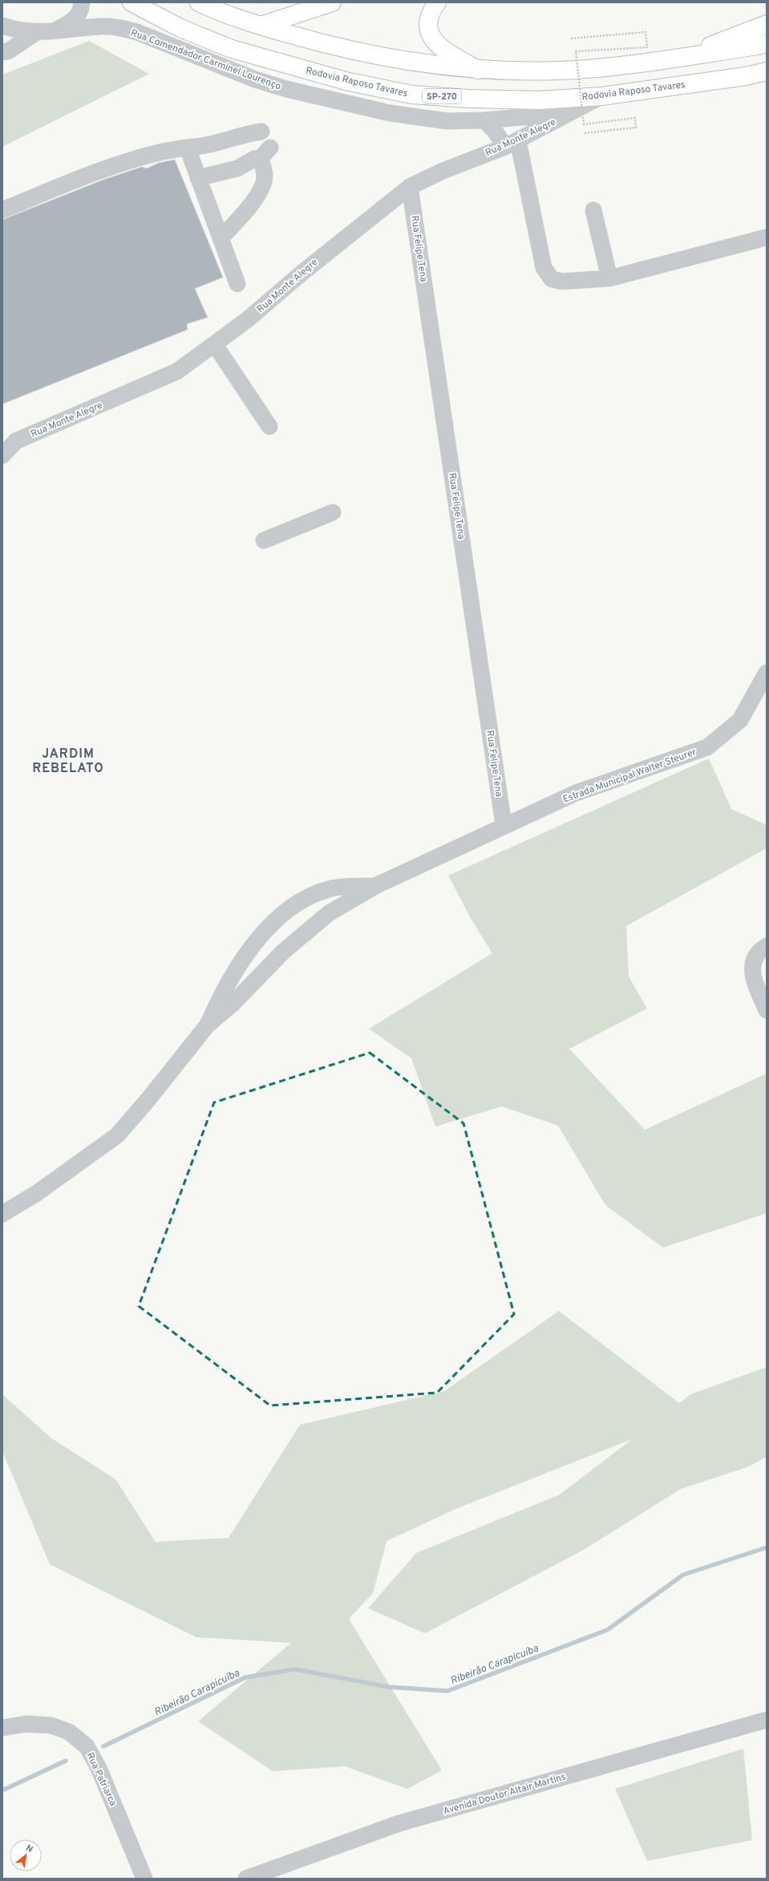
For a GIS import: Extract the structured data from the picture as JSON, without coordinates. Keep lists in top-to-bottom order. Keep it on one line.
{"streets":{"main road":["Rodovia Raposo Tavares","SP-270"],"street":["Rua Comendador Carminel Lourenço","Rua Monte Alegre","Rua Felipe Tena","Estrada Municipal Walter Steurer","Rua Patriarca","Avenida Doutor Altair Martins"]},"crossings":[["Rua Comendador Carminel Lourenço","Rua Monte Alegre"],["Rodovia Raposo Tavares","Rua Monte Alegre"],["Rua Monte Alegre","Rua Felipe Tena"],["Rua Felipe Tena","Estrada Municipal Walter Steurer"]],"districts":["JARDIM REBELATO"],"water":["Ribeirão Carapicuíba"],"north":"top right"}
